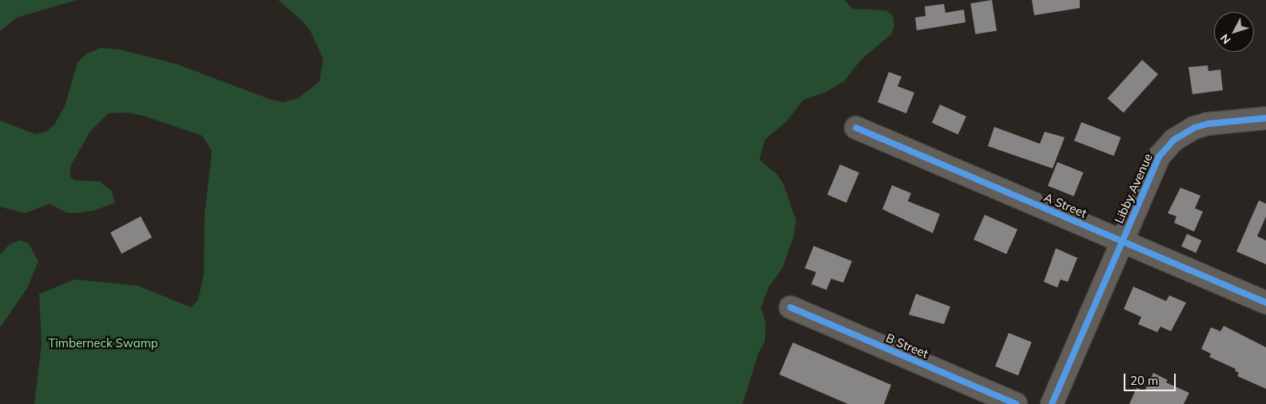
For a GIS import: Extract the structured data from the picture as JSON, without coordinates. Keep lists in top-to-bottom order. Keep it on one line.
{"streets":{"street":["Libby Avenue","A Street","B Street"]},"crossings":[["Libby Avenue","A Street"]],"parks":["Timberneck Swamp"],"scale_bar":"20 m","north":"bottom left"}
